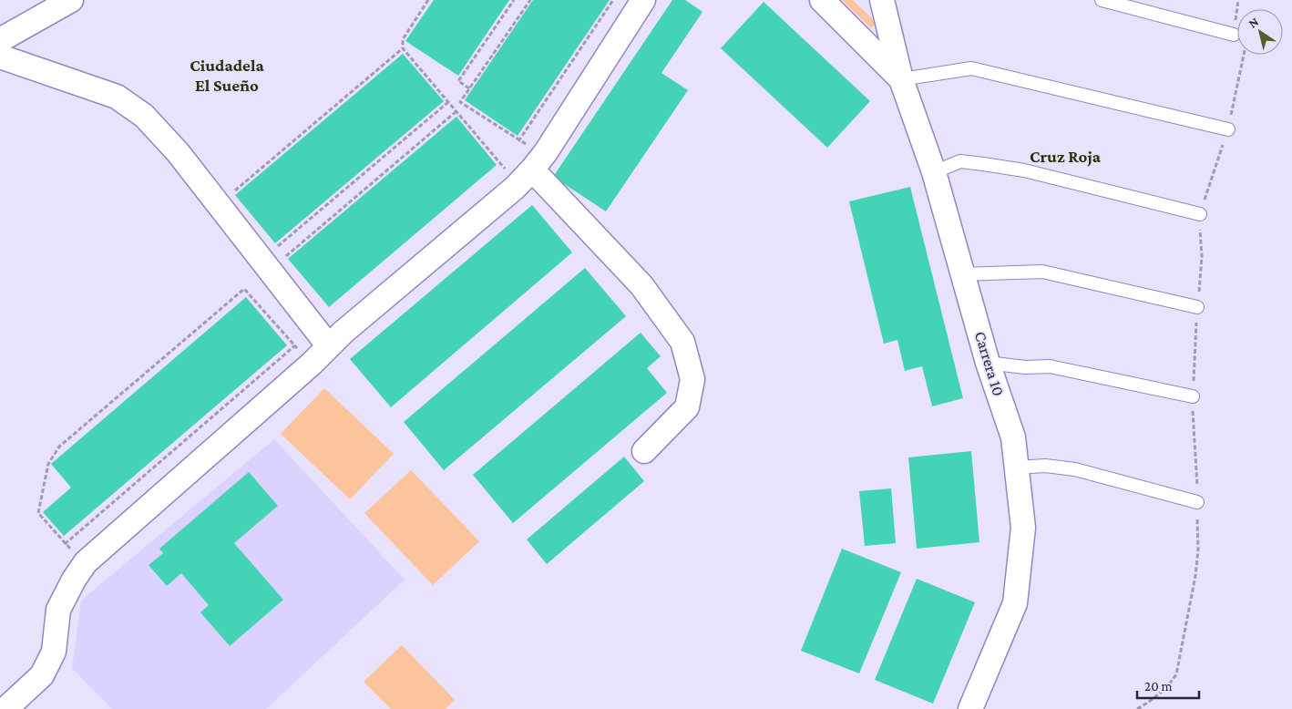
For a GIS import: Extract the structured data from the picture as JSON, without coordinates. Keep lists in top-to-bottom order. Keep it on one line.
{"streets":{"street":["Carrera 10"]},"districts":["Ciudadela El Sueño","Cruz Roja"],"scale_bar":"20 m","north":"top left"}
